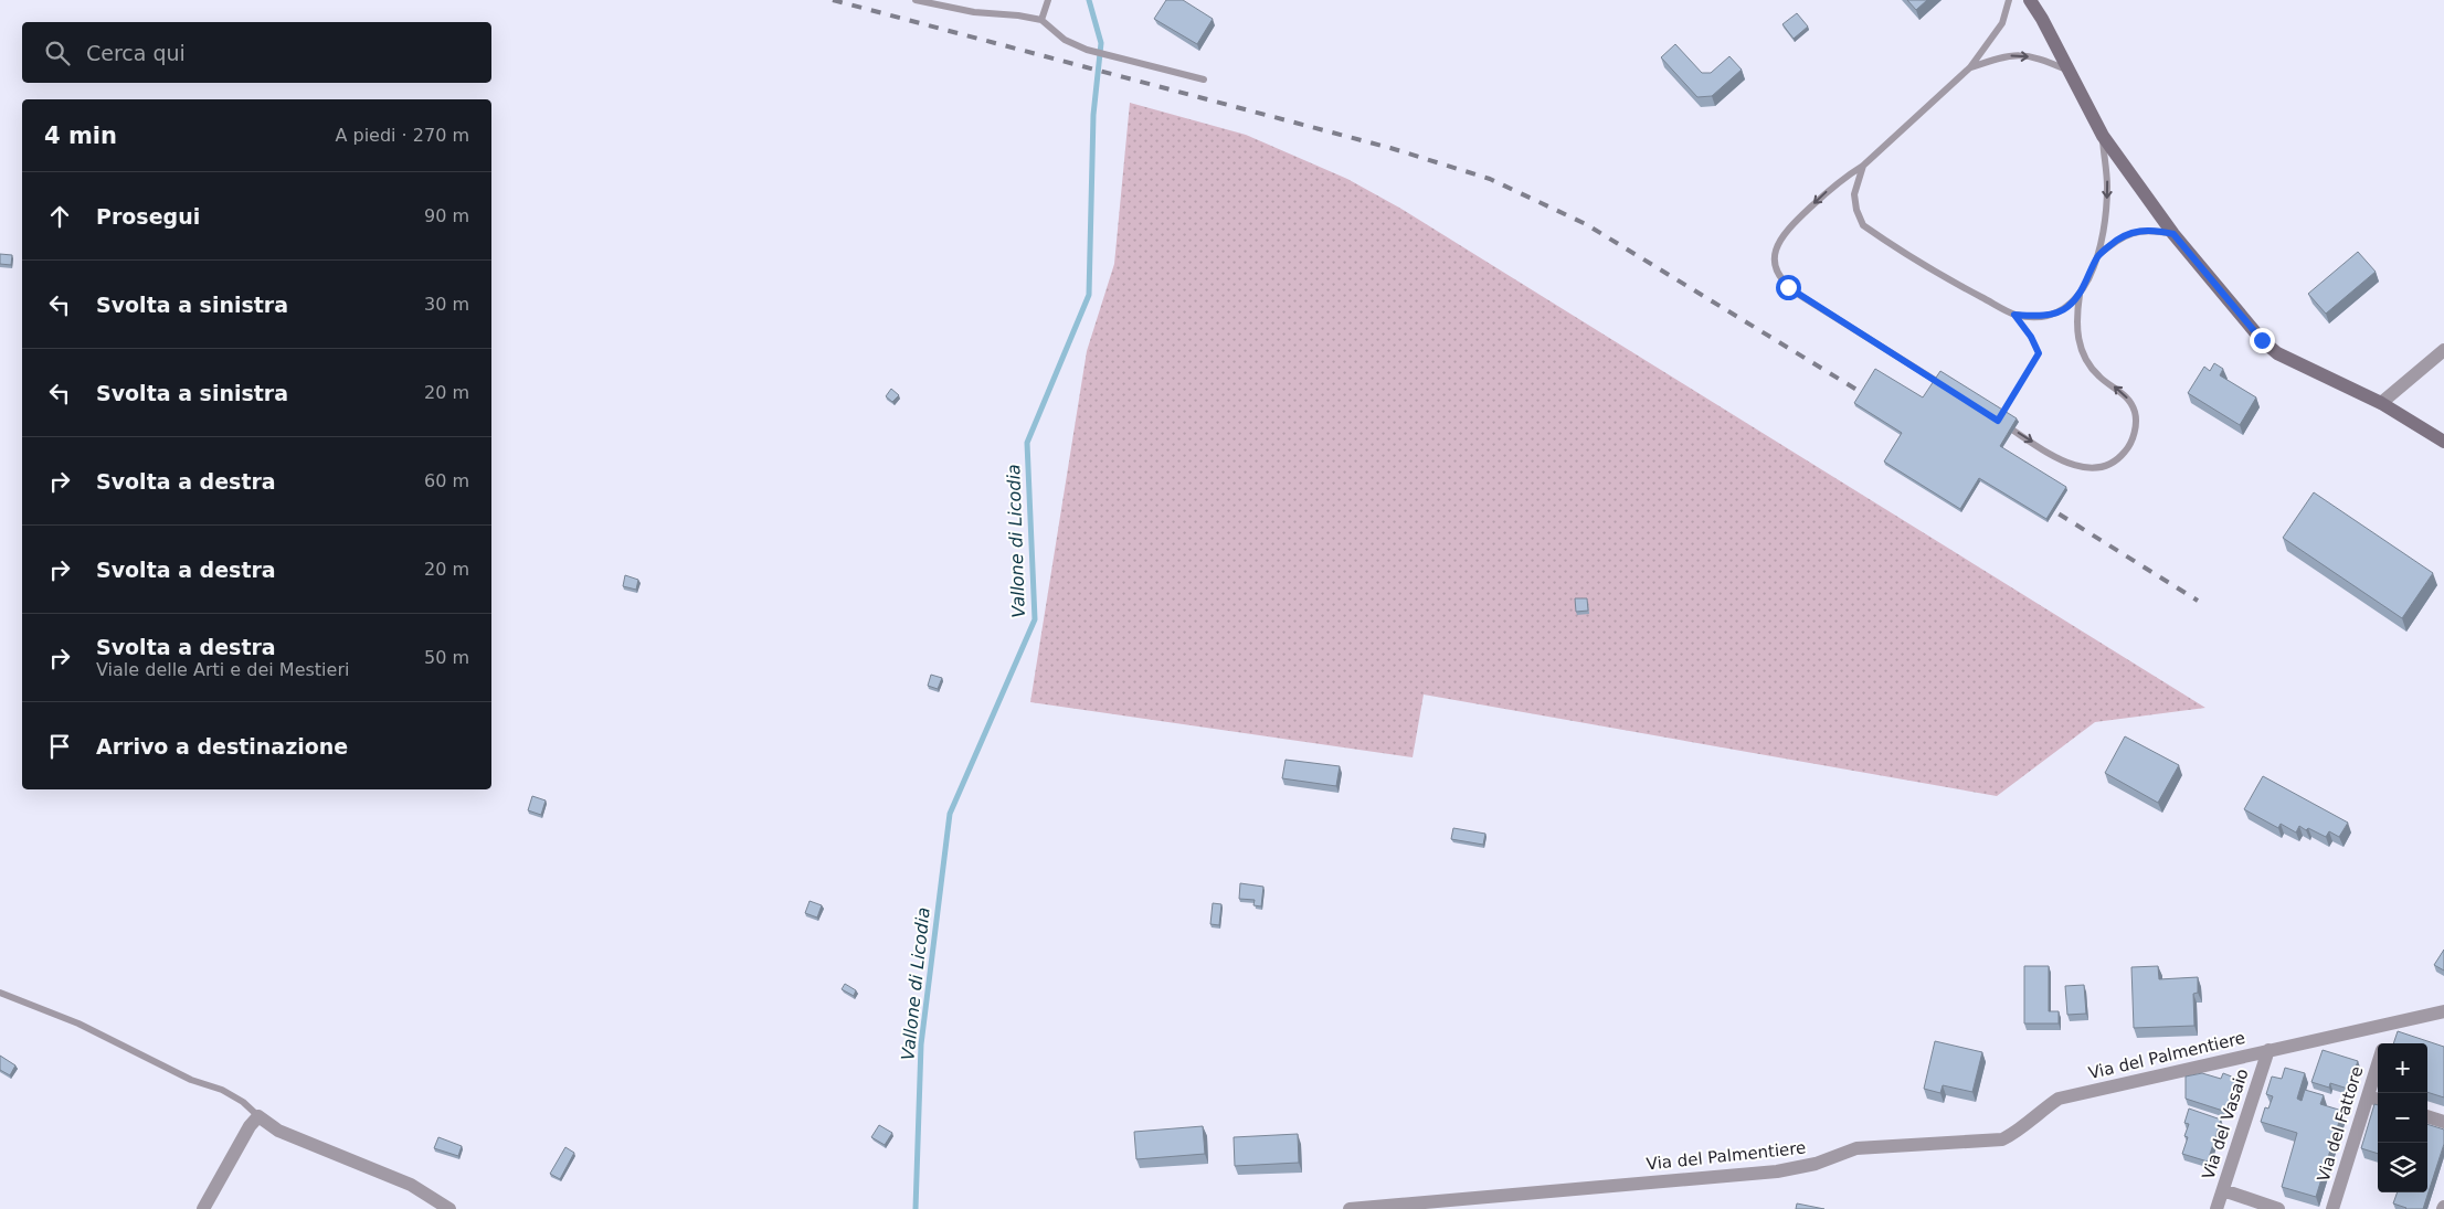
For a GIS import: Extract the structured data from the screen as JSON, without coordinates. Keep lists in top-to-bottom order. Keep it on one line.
{"streets":{"street":["Via del Palmentiere","Via del Vasaio","Via del Fattore"]},"crossings":[["Via del Palmentiere","Via del Vasaio"],["Via del Palmentiere","Via del Fattore"]],"water":["Vallone di Licodia"],"page":{"search":"Cerca qui","heading":["4 min","A piedi · 270 m"],"list":[["Prosegui","90 m"],["Svolta a sinistra","30 m"],["Svolta a sinistra","20 m"],["Svolta a destra","60 m"],["Svolta a destra","20 m"],["Svolta a destra","Viale delle Arti e dei Mestieri","50 m"],"Arrivo a destinazione"],"map_buttons":["+","−"]}}
